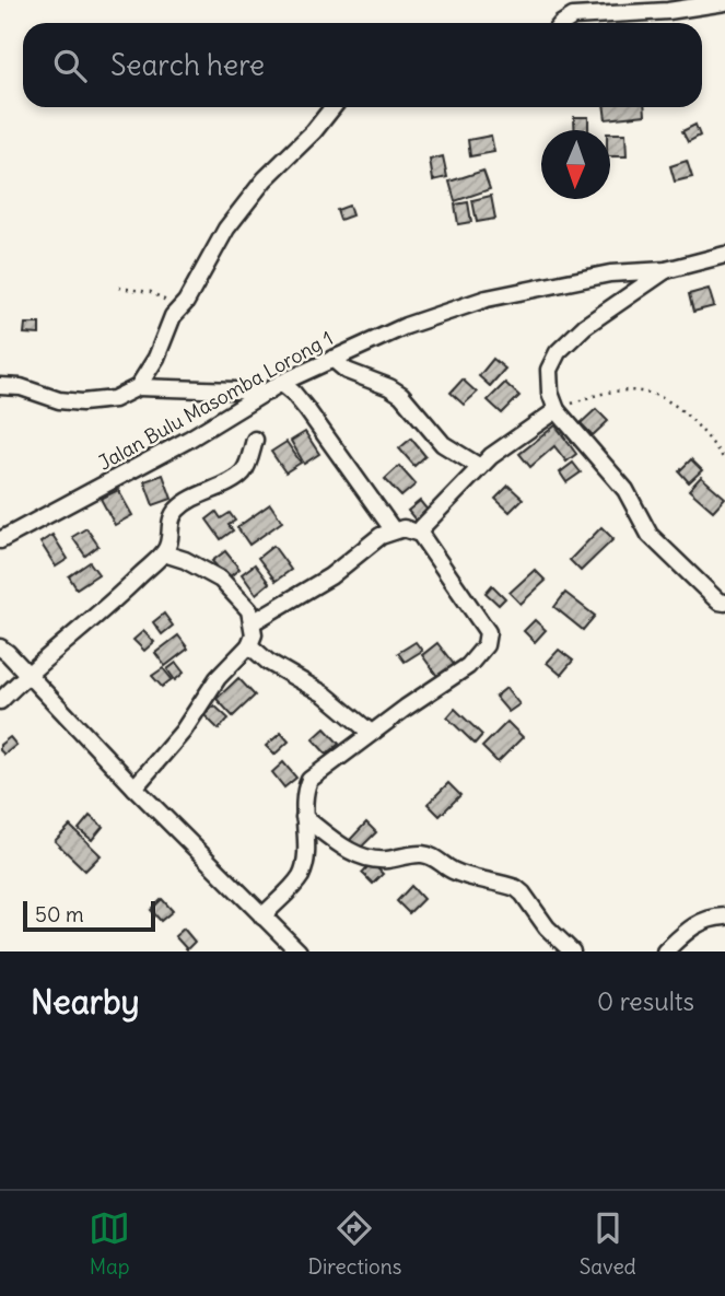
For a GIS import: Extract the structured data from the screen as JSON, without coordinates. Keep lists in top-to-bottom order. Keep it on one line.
{"streets":{"street":["Jalan Bulu Masomba Lorong 1"]},"scale_bar":"50 m","north":"bottom","page":{"search":"Search here","scale":"50 m","heading":["Nearby","0 results"],"nav":["Map","Directions","Saved"]}}
